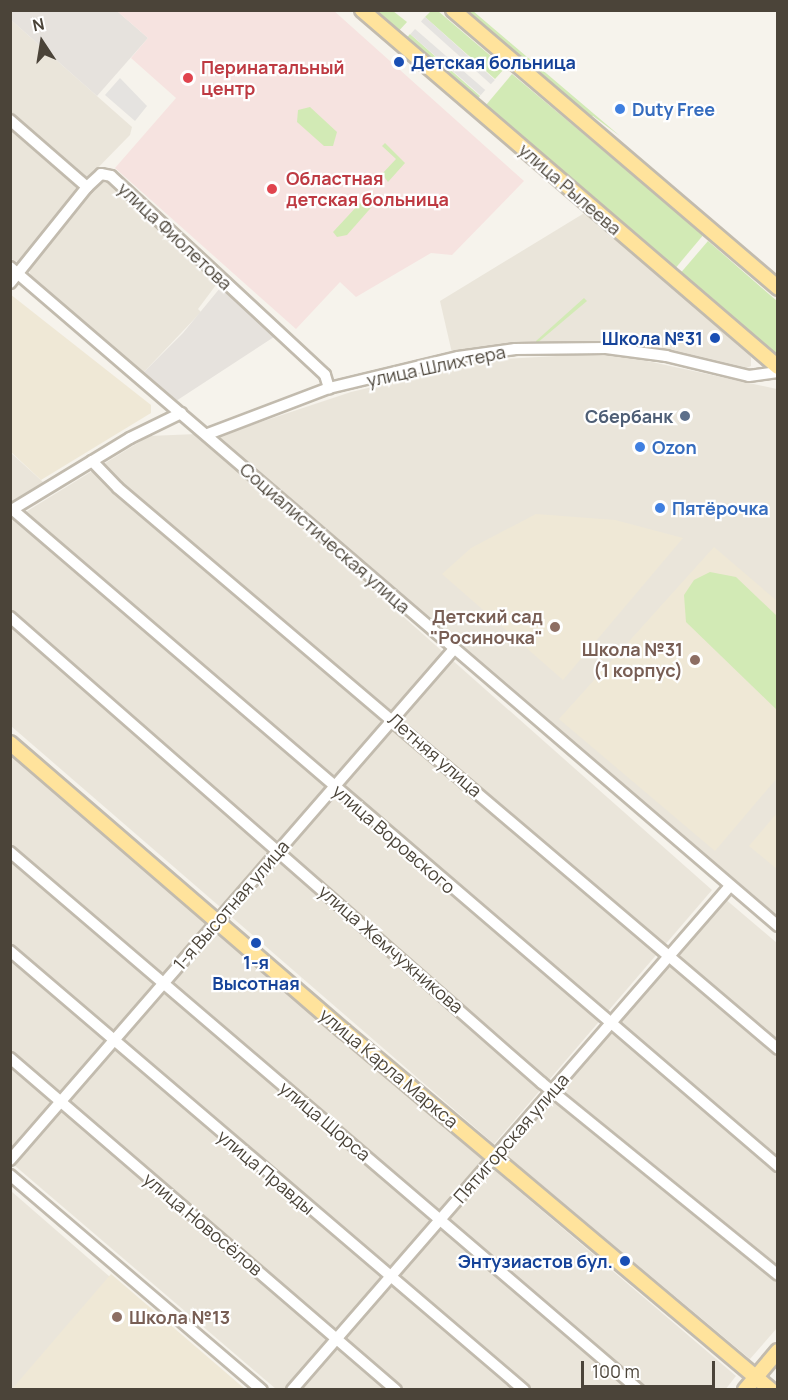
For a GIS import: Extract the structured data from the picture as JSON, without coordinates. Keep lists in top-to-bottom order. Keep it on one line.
{"streets":{"main road":["улица Рылеева","улица Карла Маркса"],"street":["улица Фиолетова","улица Шлихтера","Социалистическая улица","Летняя улица","улица Воровского","1-я Высотная улица","улица Жемчужникова","улица Щорса","Пятигорская улица","улица Правды","улица Новосёлов"]},"crossings":[["улица Фиолетова","улица Шлихтера"],["улица Шлихтера","Социалистическая улица"],["Социалистическая улица","1-я Высотная улица"],["Социалистическая улица","Пятигорская улица"],["Летняя улица","1-я Высотная улица"],["Летняя улица","Пятигорская улица"],["улица Воровского","1-я Высотная улица"],["улица Воровского","Пятигорская улица"],["1-я Высотная улица","улица Жемчужникова"],["1-я Высотная улица","улица Карла Маркса"],["1-я Высотная улица","улица Щорса"],["1-я Высотная улица","улица Правды"],["1-я Высотная улица","улица Новосёлов"],["улица Жемчужникова","Пятигорская улица"],["улица Карла Маркса","Пятигорская улица"],["улица Щорса","Пятигорская улица"],["Пятигорская улица","улица Правды"],["Пятигорская улица","улица Новосёлов"]],"places":["Детская больница","Перинатальный центр","Duty Free","Областная детская больница","Школа №31","Сбербанк","Ozon","Пятёрочка","Детский сад \"Росиночка\"","Школа №31 (1 корпус)","1-я Высотная","Энтузиастов бул.","Школа №13"],"scale_bar":"100 m","north":"top"}
